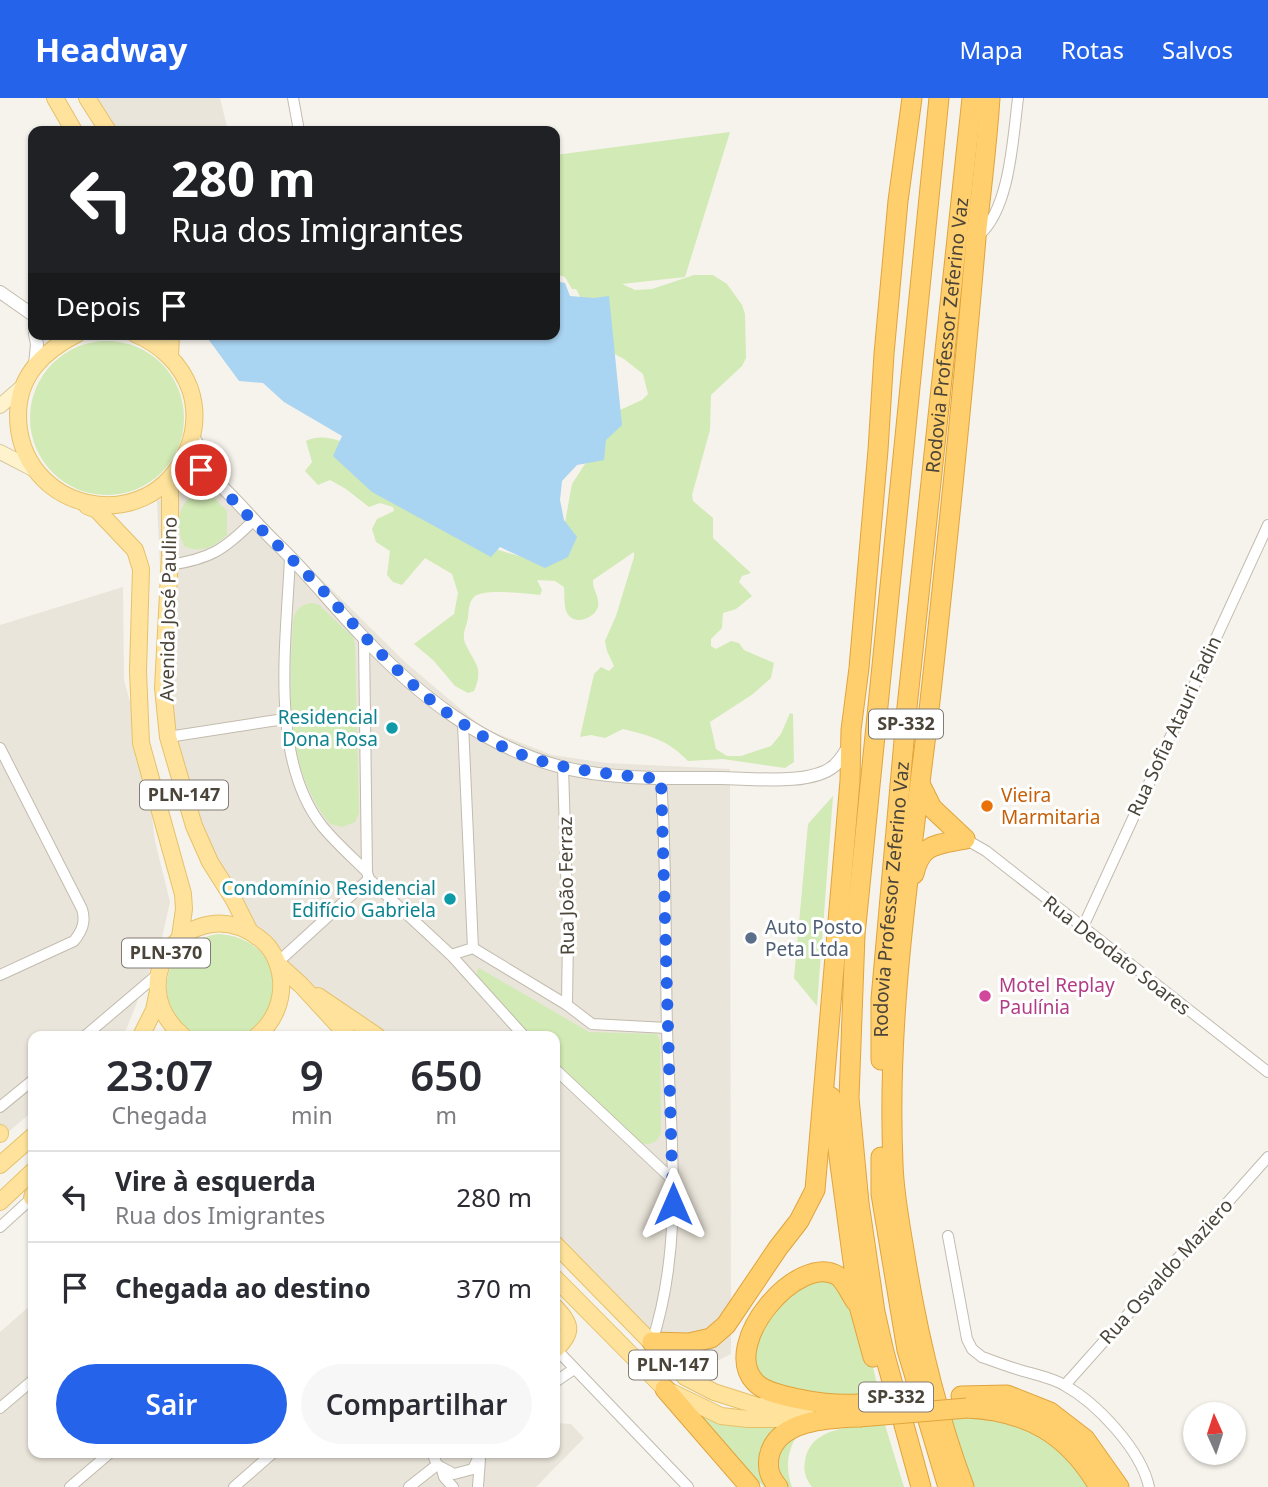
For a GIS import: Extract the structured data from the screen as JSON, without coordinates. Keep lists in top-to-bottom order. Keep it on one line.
{"streets":{"highway":["Rodovia Professor Zeferino Vaz","SP-332"],"main road":["Avenida José Paulino","PLN-147","PLN-370"],"street":["Rua Sofia Atauri Fadin","Rua João Ferraz","Rua Deodato Soares","Rua Osvaldo Maziero"]},"crossings":[["Avenida José Paulino","PLN-370"],["Rua Sofia Atauri Fadin","Rua Deodato Soares"]],"places":["Residencial Dona Rosa","Vieira Marmitaria","Condomínio Residencial Edifício Gabriela","Auto Posto Peta Ltda","Motel Replay Paulínia"],"north":"top","page":{"header":"Headway","nav":["Mapa","Rotas","Salvos"],"turn":["280 m","Rua dos Imigrantes"],"then":"Depois","eta":["23:07","Chegada","9","min","650","m"],"list":[{"name":"Vire à esquerda","note":"Rua dos Imigrantes","value":"280 m"},{"name":"Chegada ao destino","value":"370 m"}],"buttons":["Sair","Compartilhar"]}}
